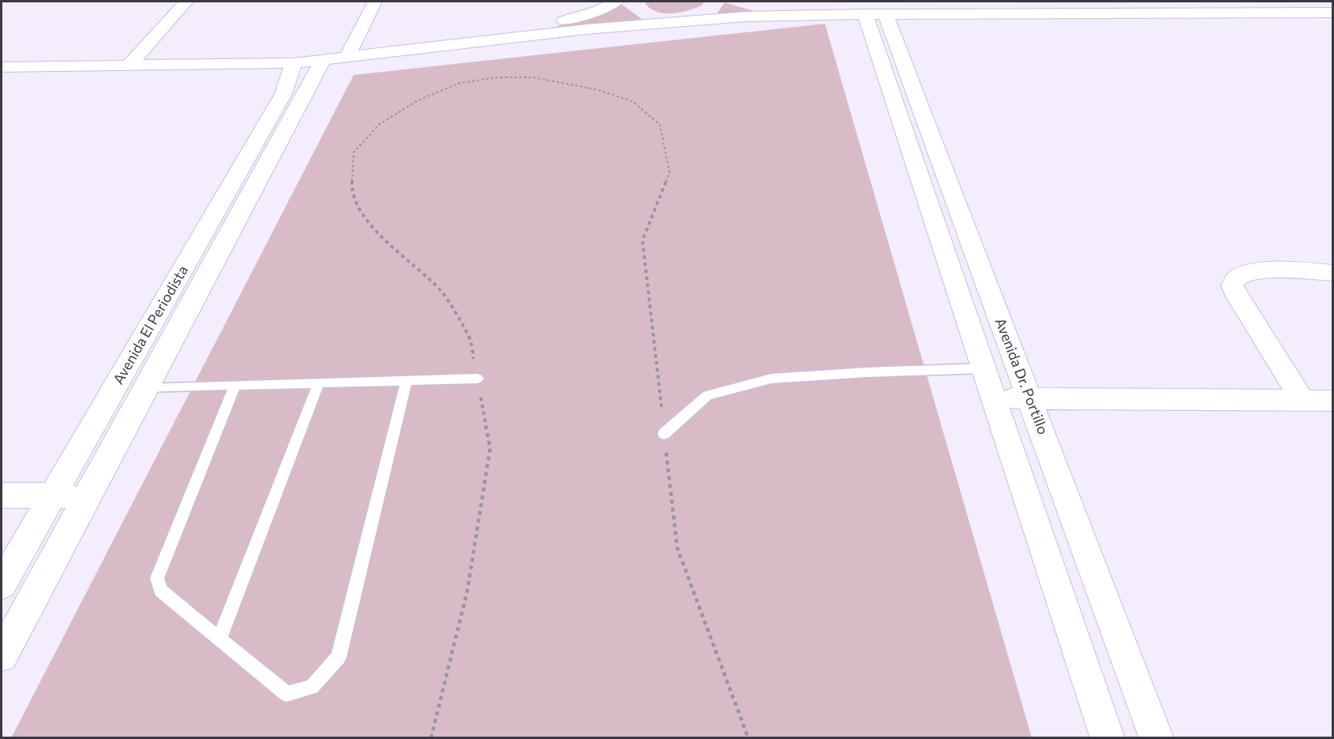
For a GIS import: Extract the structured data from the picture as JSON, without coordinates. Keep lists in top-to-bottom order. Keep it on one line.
{"streets":{"street":["Avenida El Periodista","Avenida Dr. Portillo"]}}
